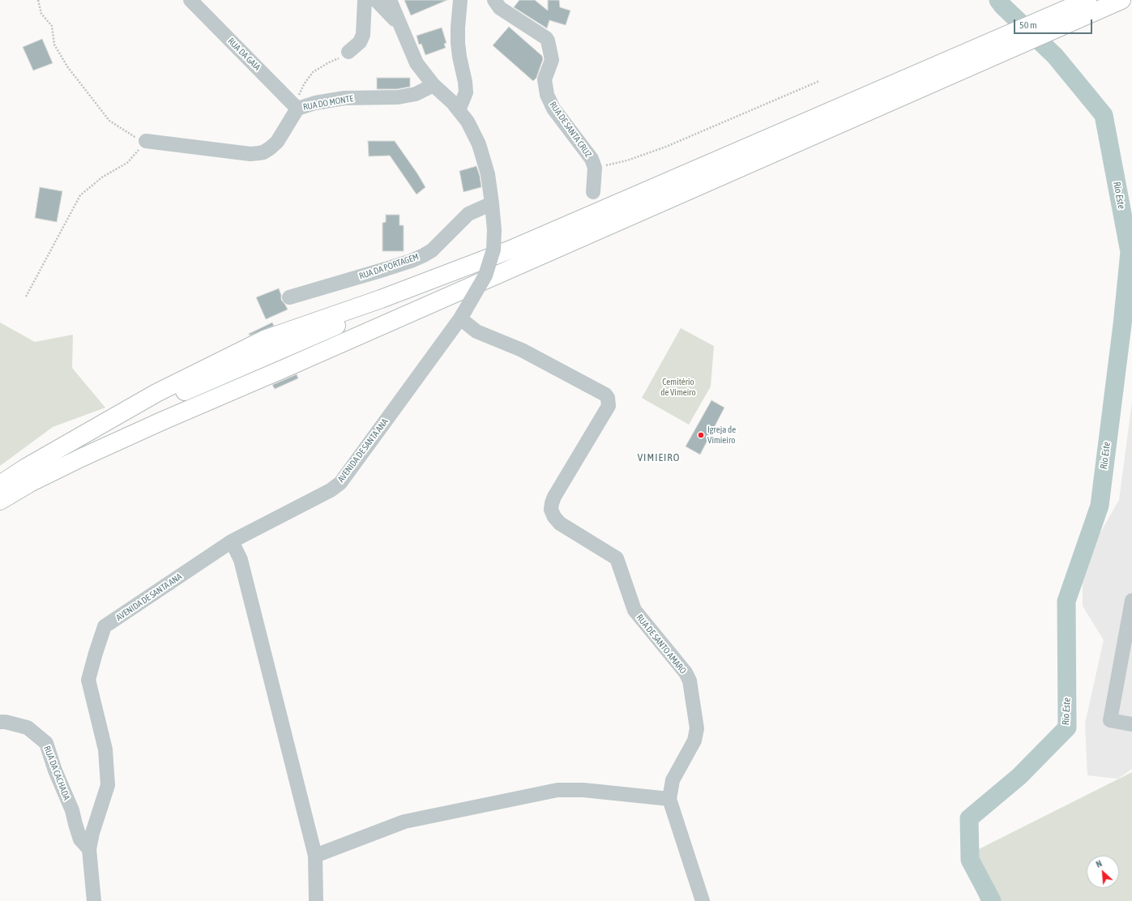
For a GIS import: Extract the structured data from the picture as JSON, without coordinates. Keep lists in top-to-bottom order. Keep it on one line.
{"streets":{"street":["RUA DA GAIA","RUA DO MONTE","RUA DE SANTA CRUZ","RUA DA PORTAGEM","AVENIDA DE SANTA ANA","RUA DE SANTO AMARO","RUA DA CACHADA"]},"crossings":[["RUA DA GAIA","RUA DO MONTE"],["RUA DO MONTE","AVENIDA DE SANTA ANA"],["RUA DA PORTAGEM","AVENIDA DE SANTA ANA"],["AVENIDA DE SANTA ANA","RUA DE SANTO AMARO"],["AVENIDA DE SANTA ANA","RUA DA CACHADA"]],"districts":["VIMIEIRO"],"water":["Rio Este"],"parks":["Cemitério de Vimeiro"],"places":["Igreja de Vimieiro"],"scale_bar":"50 m","north":"top left"}
